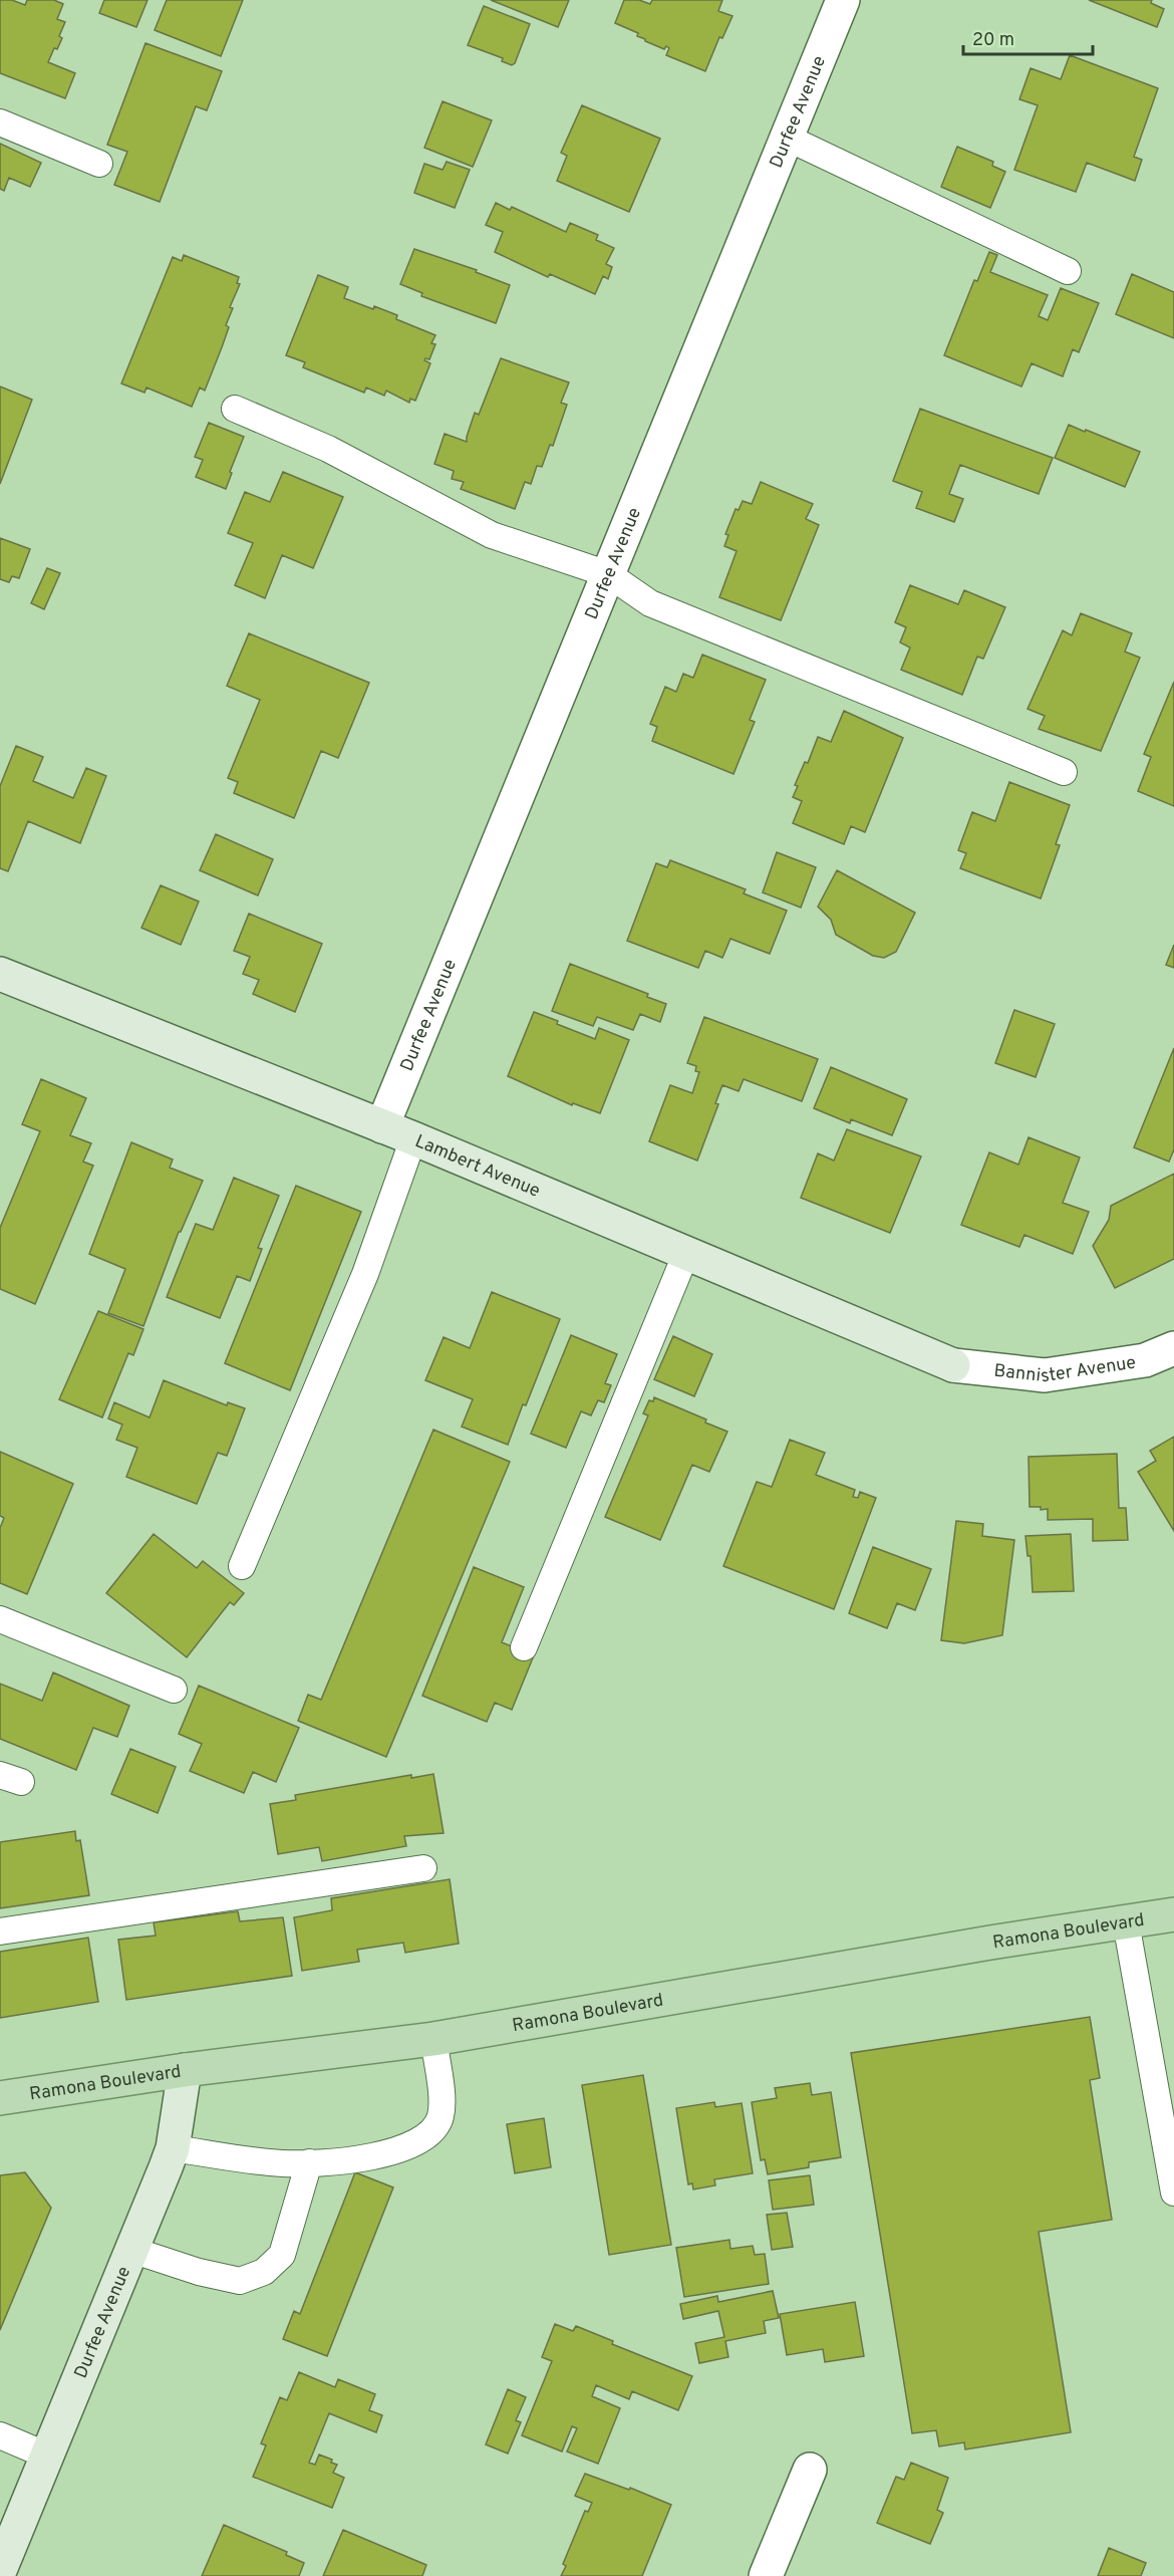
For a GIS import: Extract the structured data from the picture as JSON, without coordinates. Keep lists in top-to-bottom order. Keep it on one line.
{"streets":{"main road":["Ramona Boulevard"],"street":["Durfee Avenue","Lambert Avenue","Bannister Avenue"]},"crossings":[["Durfee Avenue","Lambert Avenue"],["Durfee Avenue","Ramona Boulevard"],["Lambert Avenue","Bannister Avenue"]],"scale_bar":"20 m"}
